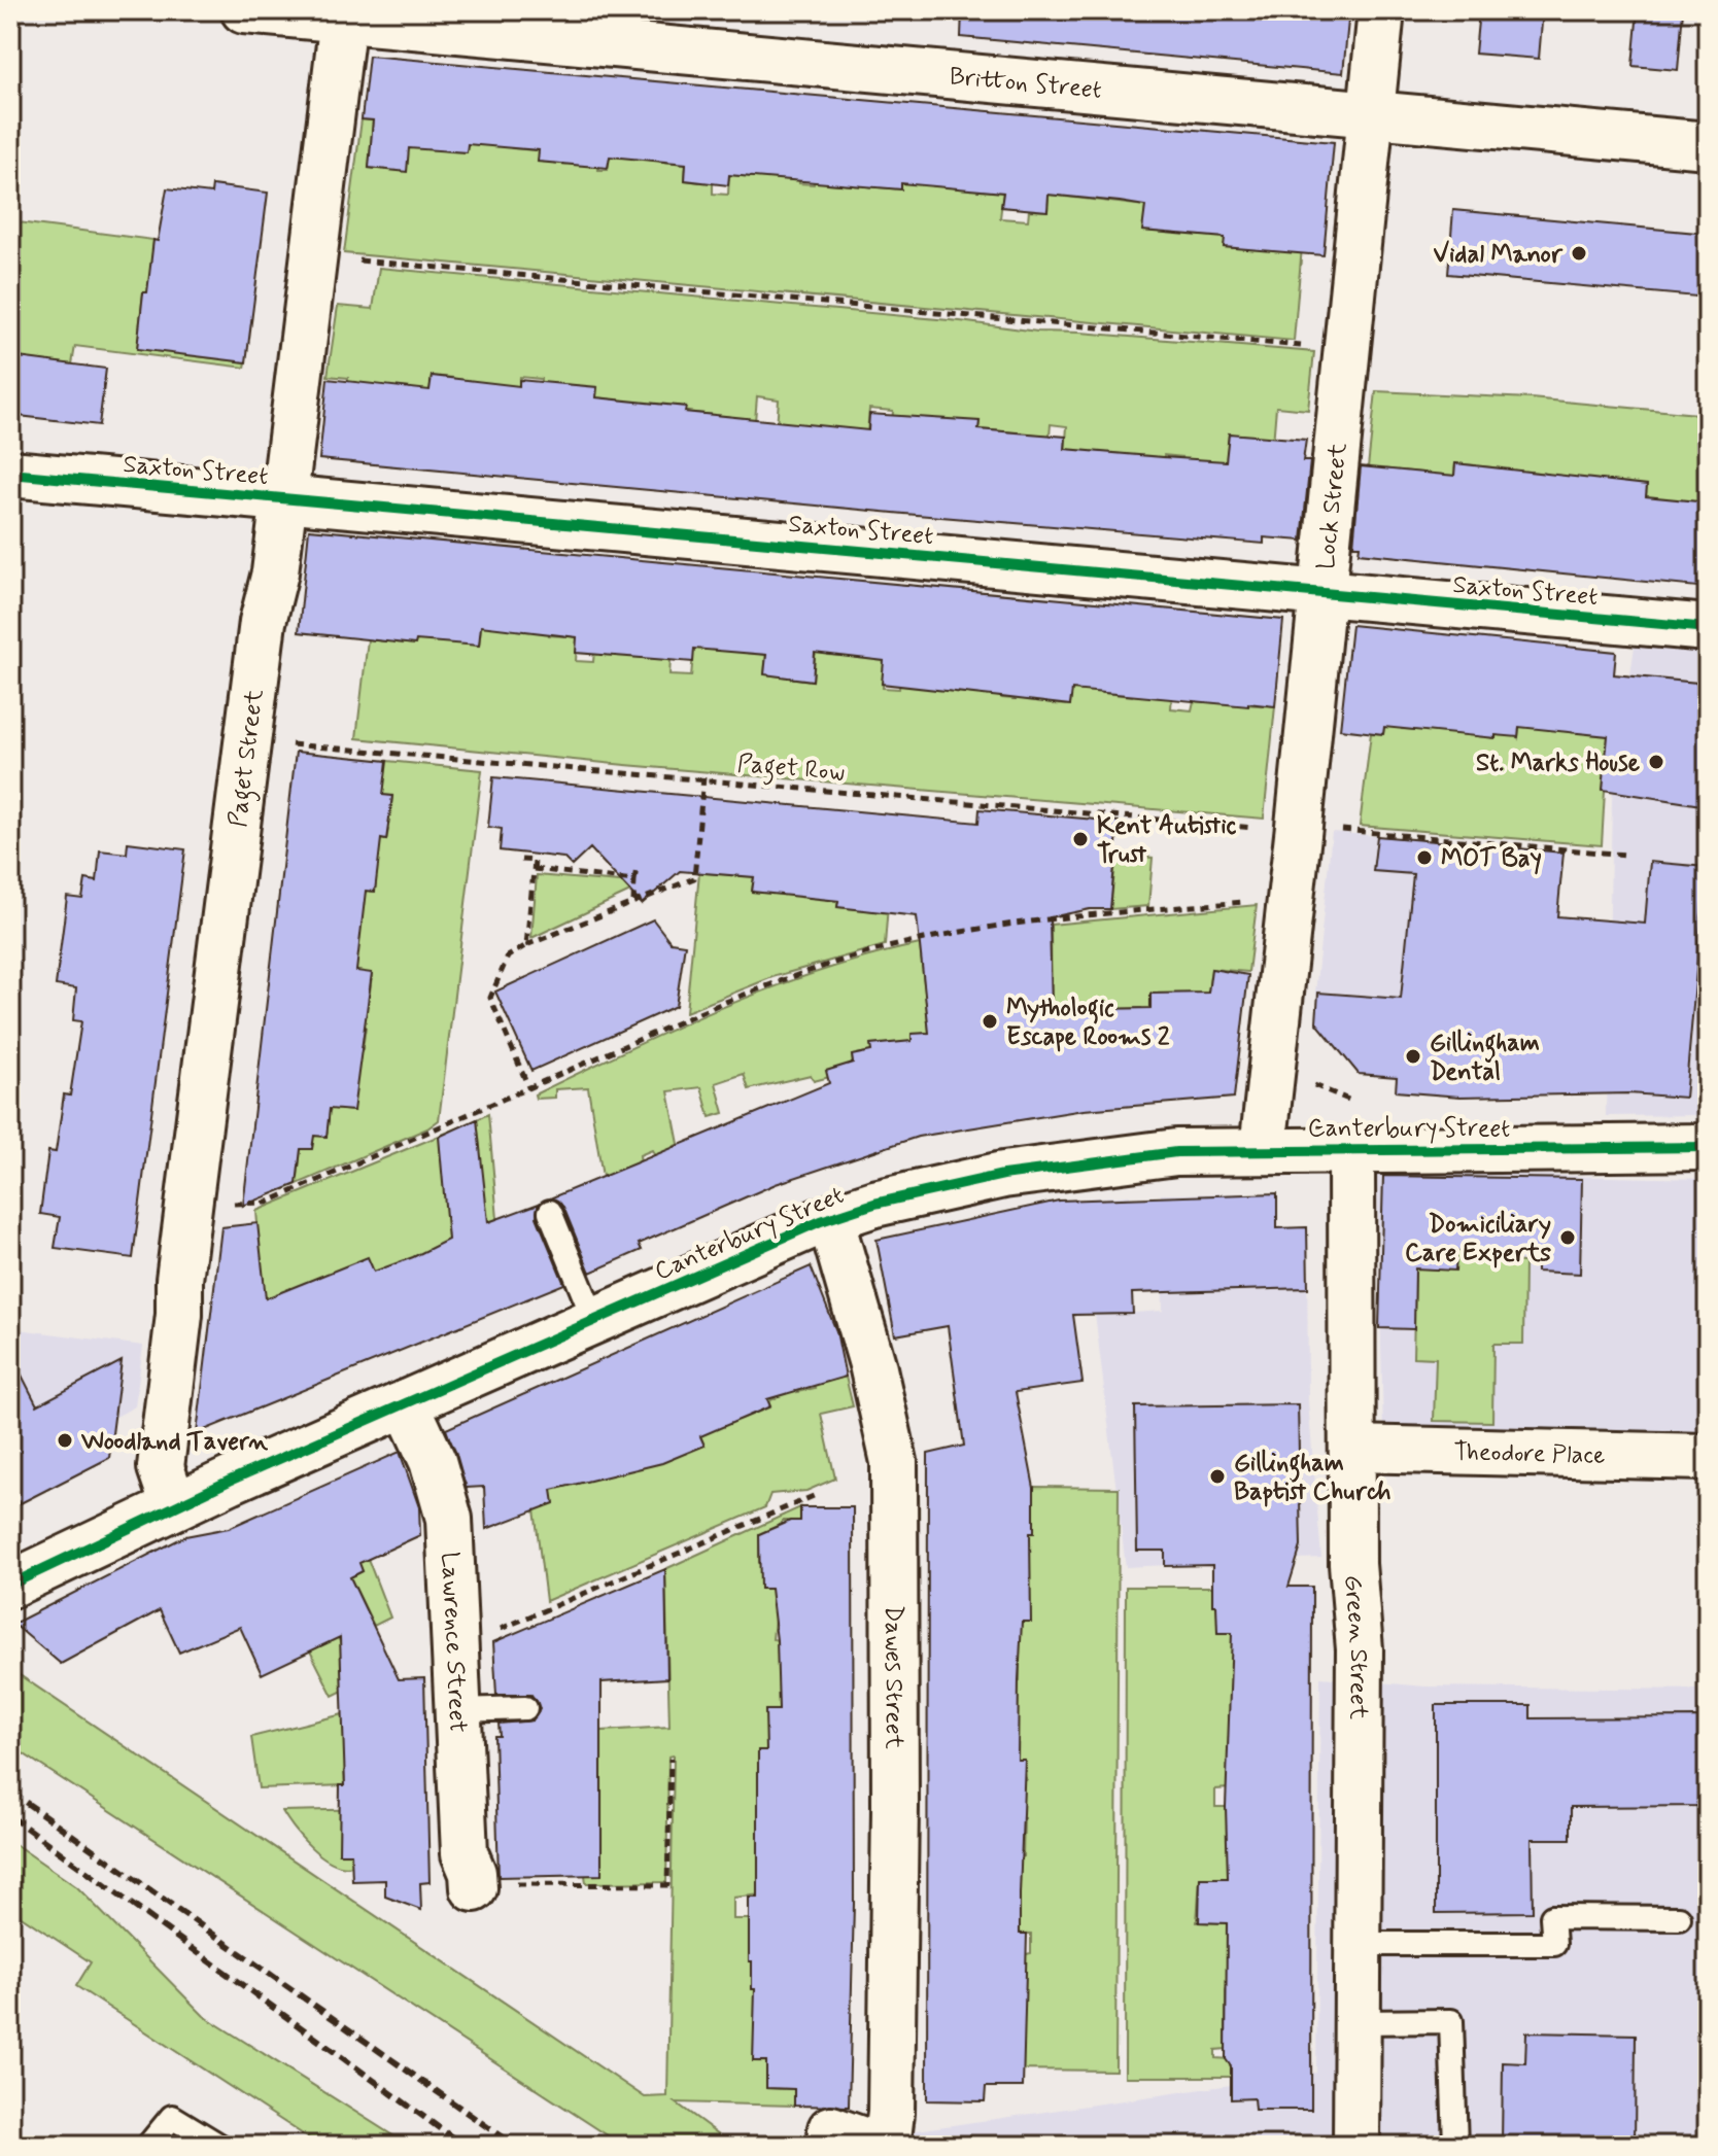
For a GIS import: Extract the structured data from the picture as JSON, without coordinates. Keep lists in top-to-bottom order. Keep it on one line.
{"streets":{"street":["Britton Street","Saxton Street","Lock Street","Paget Street","Canterbury Street","Theodore Place","Lawrence Street","Green Street","Dawes Street"],"path":["Paget Row"]},"crossings":[["Britton Street","Lock Street"],["Britton Street","Paget Street"],["Saxton Street","Lock Street"],["Saxton Street","Paget Street"],["Lock Street","Paget Row"],["Lock Street","Canterbury Street"],["Paget Street","Canterbury Street"],["Canterbury Street","Lawrence Street"],["Canterbury Street","Green Street"],["Canterbury Street","Dawes Street"],["Theodore Place","Green Street"]],"places":["Vidal Manor","St. Marks House","Kent Autistic Trust","MOT Bay","Mythologic Escape Rooms 2","Gillingham Dental","Domiciliary Care Experts","Woodland Tavern","Gillingham Baptist Church"]}
